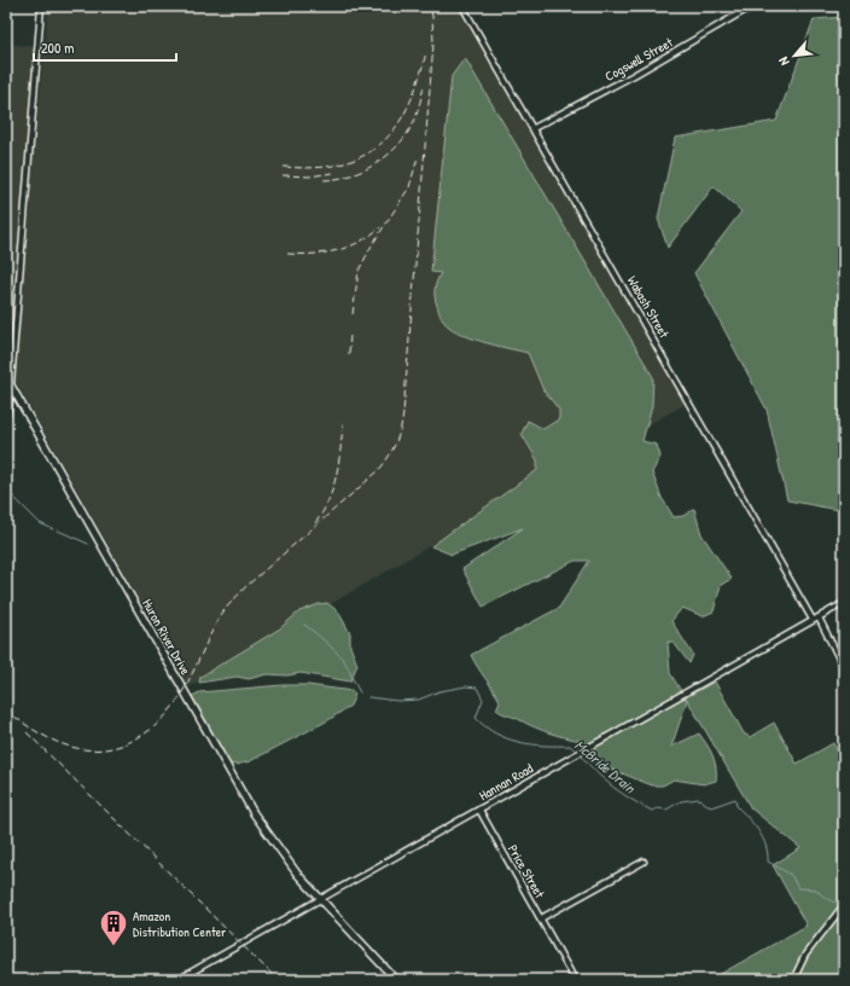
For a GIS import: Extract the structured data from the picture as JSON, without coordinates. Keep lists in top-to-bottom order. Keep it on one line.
{"streets":{"main road":["Huron River Drive"],"street":["Cogswell Street","Wabash Street","Hannan Road","Price Street"]},"crossings":[["Cogswell Street","Wabash Street"],["Wabash Street","Hannan Road"],["Huron River Drive","Hannan Road"],["Hannan Road","Price Street"]],"water":["McBride Drain"],"places":{"building":["Amazon Distribution Center"]},"scale_bar":"200 m","north":"bottom left"}
